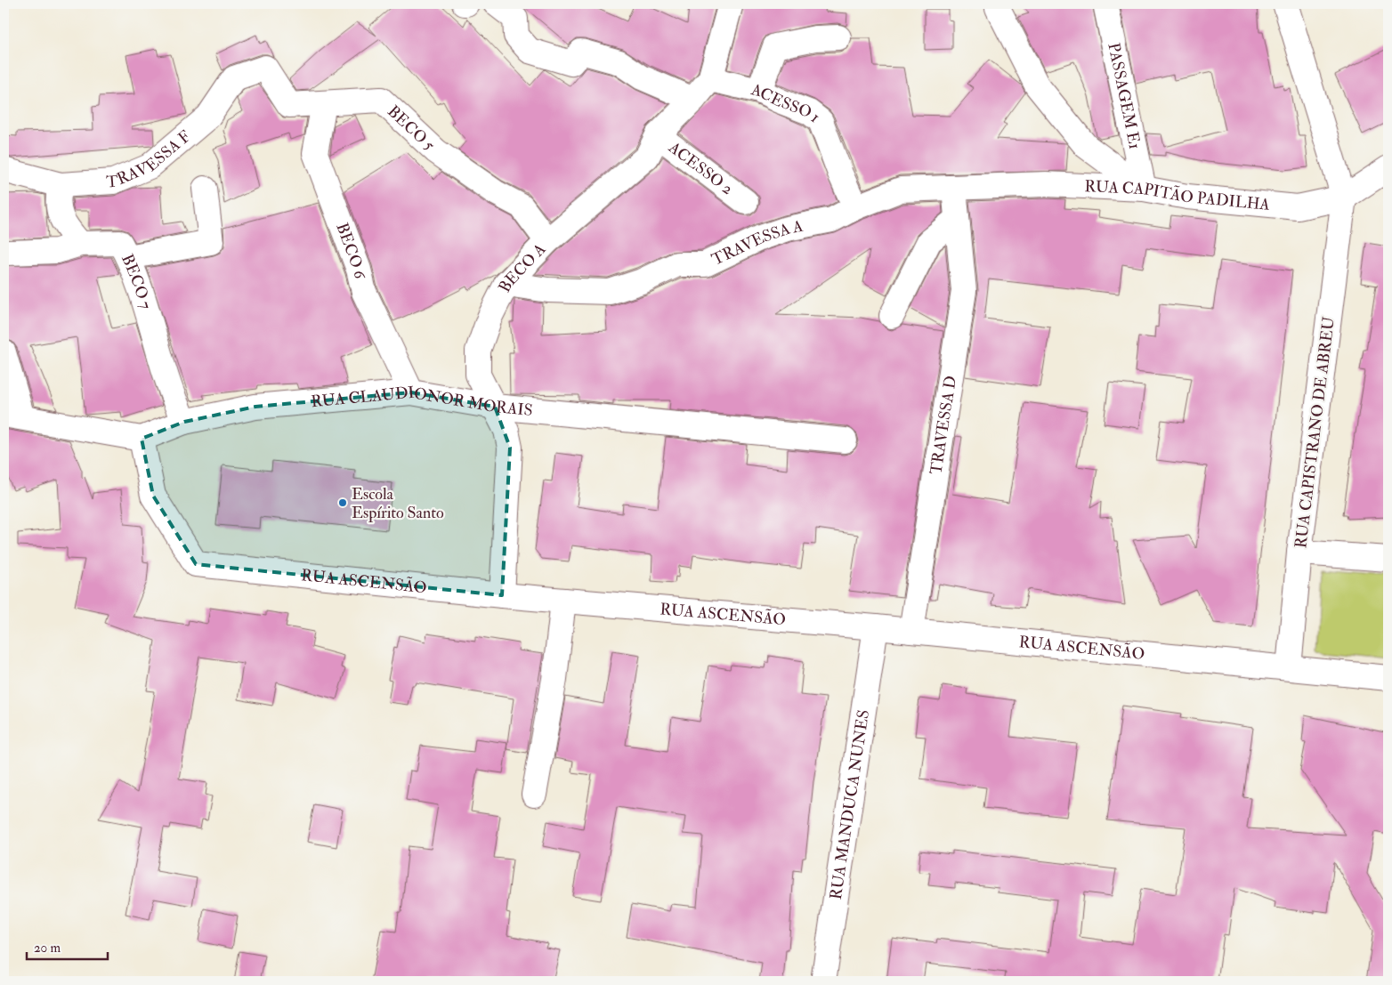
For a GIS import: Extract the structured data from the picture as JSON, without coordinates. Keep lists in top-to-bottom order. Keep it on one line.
{"streets":{"street":["PASSAGEM E1","ACESSO 1","BECO 5","TRAVESSA F","ACESSO 2","RUA CAPITÃO PADILHA","TRAVESSA A","BECO 6","BECO A","BECO 7","RUA CLAUDIONOR MORAIS","TRAVESSA D","RUA CAPISTRANO DE ABREU","RUA ASCENSÃO","RUA MANDUCA NUNES"]},"crossings":[["PASSAGEM E1","RUA CAPITÃO PADILHA"],["ACESSO 1","TRAVESSA A"],["ACESSO 1","BECO A"],["BECO 5","TRAVESSA F"],["BECO 5","BECO 6"],["BECO 5","BECO A"],["ACESSO 2","BECO A"],["RUA CAPITÃO PADILHA","TRAVESSA A"],["RUA CAPITÃO PADILHA","TRAVESSA D"],["RUA CAPITÃO PADILHA","RUA CAPISTRANO DE ABREU"],["TRAVESSA A","BECO A"],["TRAVESSA A","TRAVESSA D"],["BECO 6","RUA CLAUDIONOR MORAIS"],["BECO A","RUA CLAUDIONOR MORAIS"],["BECO A","RUA ASCENSÃO"],["BECO 7","RUA CLAUDIONOR MORAIS"],["RUA CLAUDIONOR MORAIS","RUA ASCENSÃO"],["TRAVESSA D","RUA ASCENSÃO"],["RUA CAPISTRANO DE ABREU","RUA ASCENSÃO"],["RUA ASCENSÃO","RUA MANDUCA NUNES"]],"places":["Escola Espírito Santo"],"scale_bar":"20 m"}
